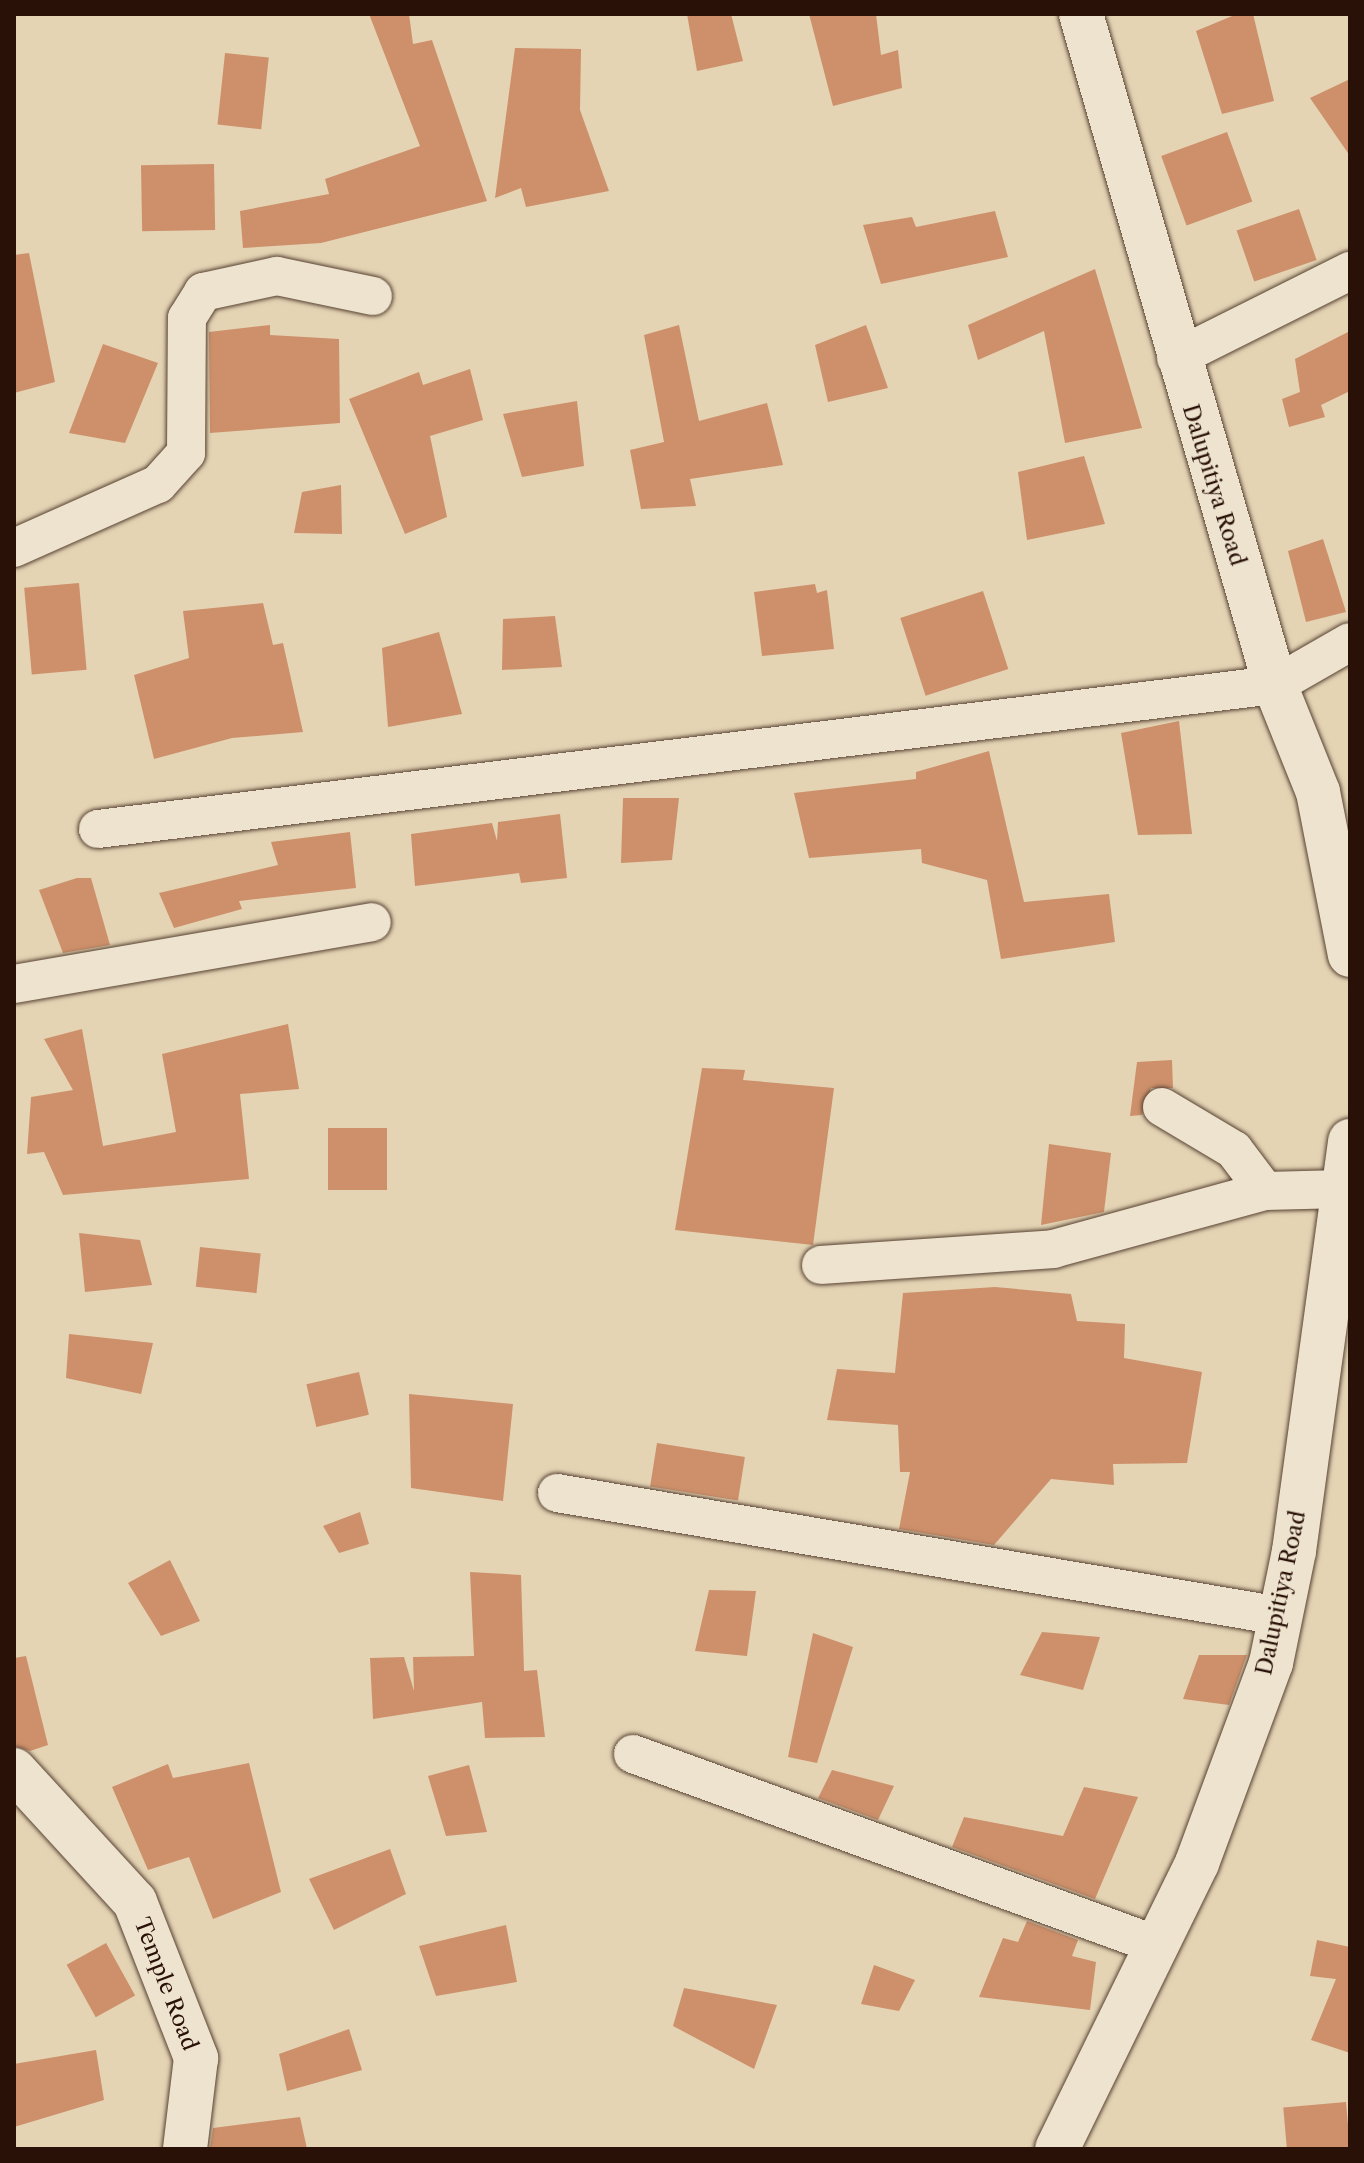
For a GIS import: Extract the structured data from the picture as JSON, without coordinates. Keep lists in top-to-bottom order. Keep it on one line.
{"streets":{"street":["Dalupitiya Road","Temple Road"]}}
